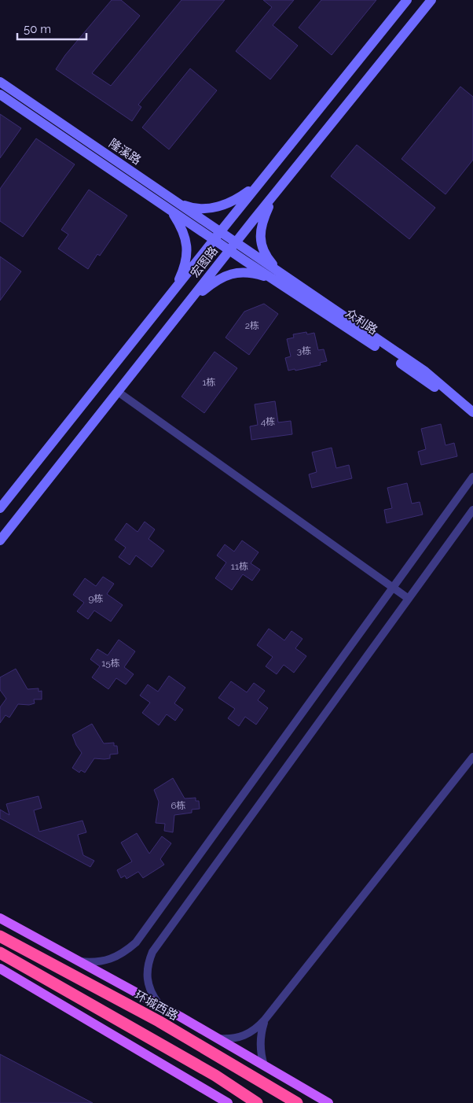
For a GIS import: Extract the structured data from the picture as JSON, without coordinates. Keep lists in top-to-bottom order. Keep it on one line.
{"streets":{"highway":["环城西路"],"street":["隆溪路","宏图路","众利路"]},"crossings":[["隆溪路","宏图路"],["隆溪路","众利路"],["宏图路","众利路"]],"house_numbers":["2栋","3栋","1栋","4栋","11栋","9栋","15栋","6栋"],"scale_bar":"50 m"}
